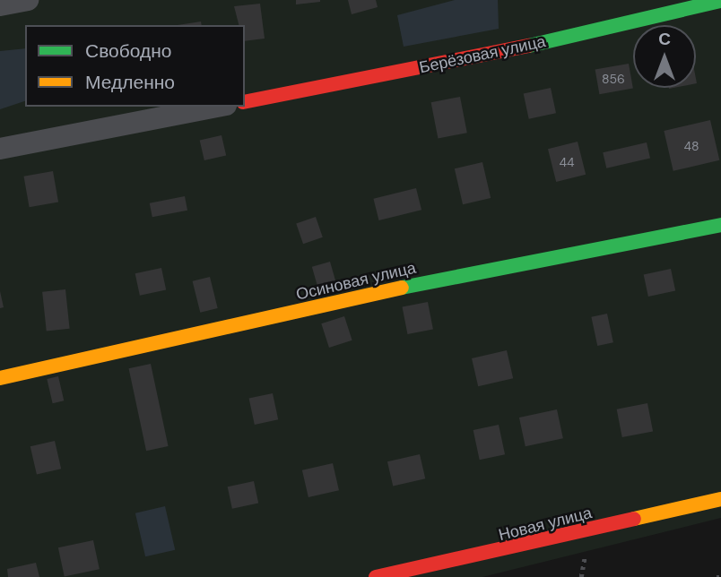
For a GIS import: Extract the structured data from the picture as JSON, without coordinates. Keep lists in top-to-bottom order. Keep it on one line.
{"streets":{"street":["Берёзовая улица","Осиновая улица","Новая улица"]},"house_numbers":["856","48","44"],"legend":["Свободно","Медленно"],"north":"top"}
